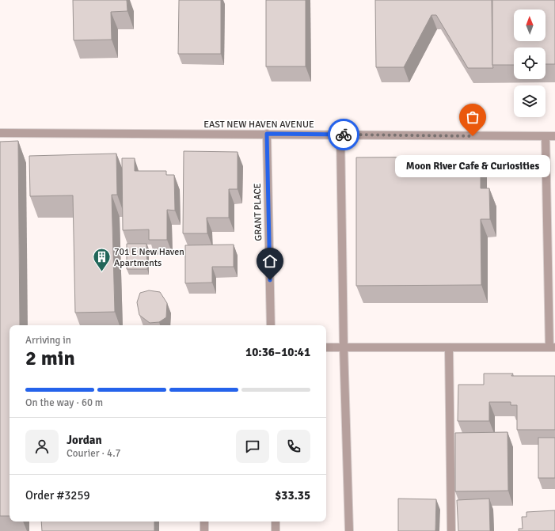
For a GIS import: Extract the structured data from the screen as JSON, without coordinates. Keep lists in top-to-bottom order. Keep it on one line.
{"streets":{"street":["EAST NEW HAVEN AVENUE","GRANT PLACE"]},"crossings":[["EAST NEW HAVEN AVENUE","GRANT PLACE"]],"places":{"other":["Moon River Cafe & Curiosities"],"building":["701 E New Haven Apartments"]},"north":"top","page":{"bubble":"Moon River Cafe & Curiosities","heading":["2 min","Arriving in","10:36–10:41"],"panel":["Jordan","Courier · 4.7","Order #3259","$33.35"],"bar":"On the way · 60 m"}}
